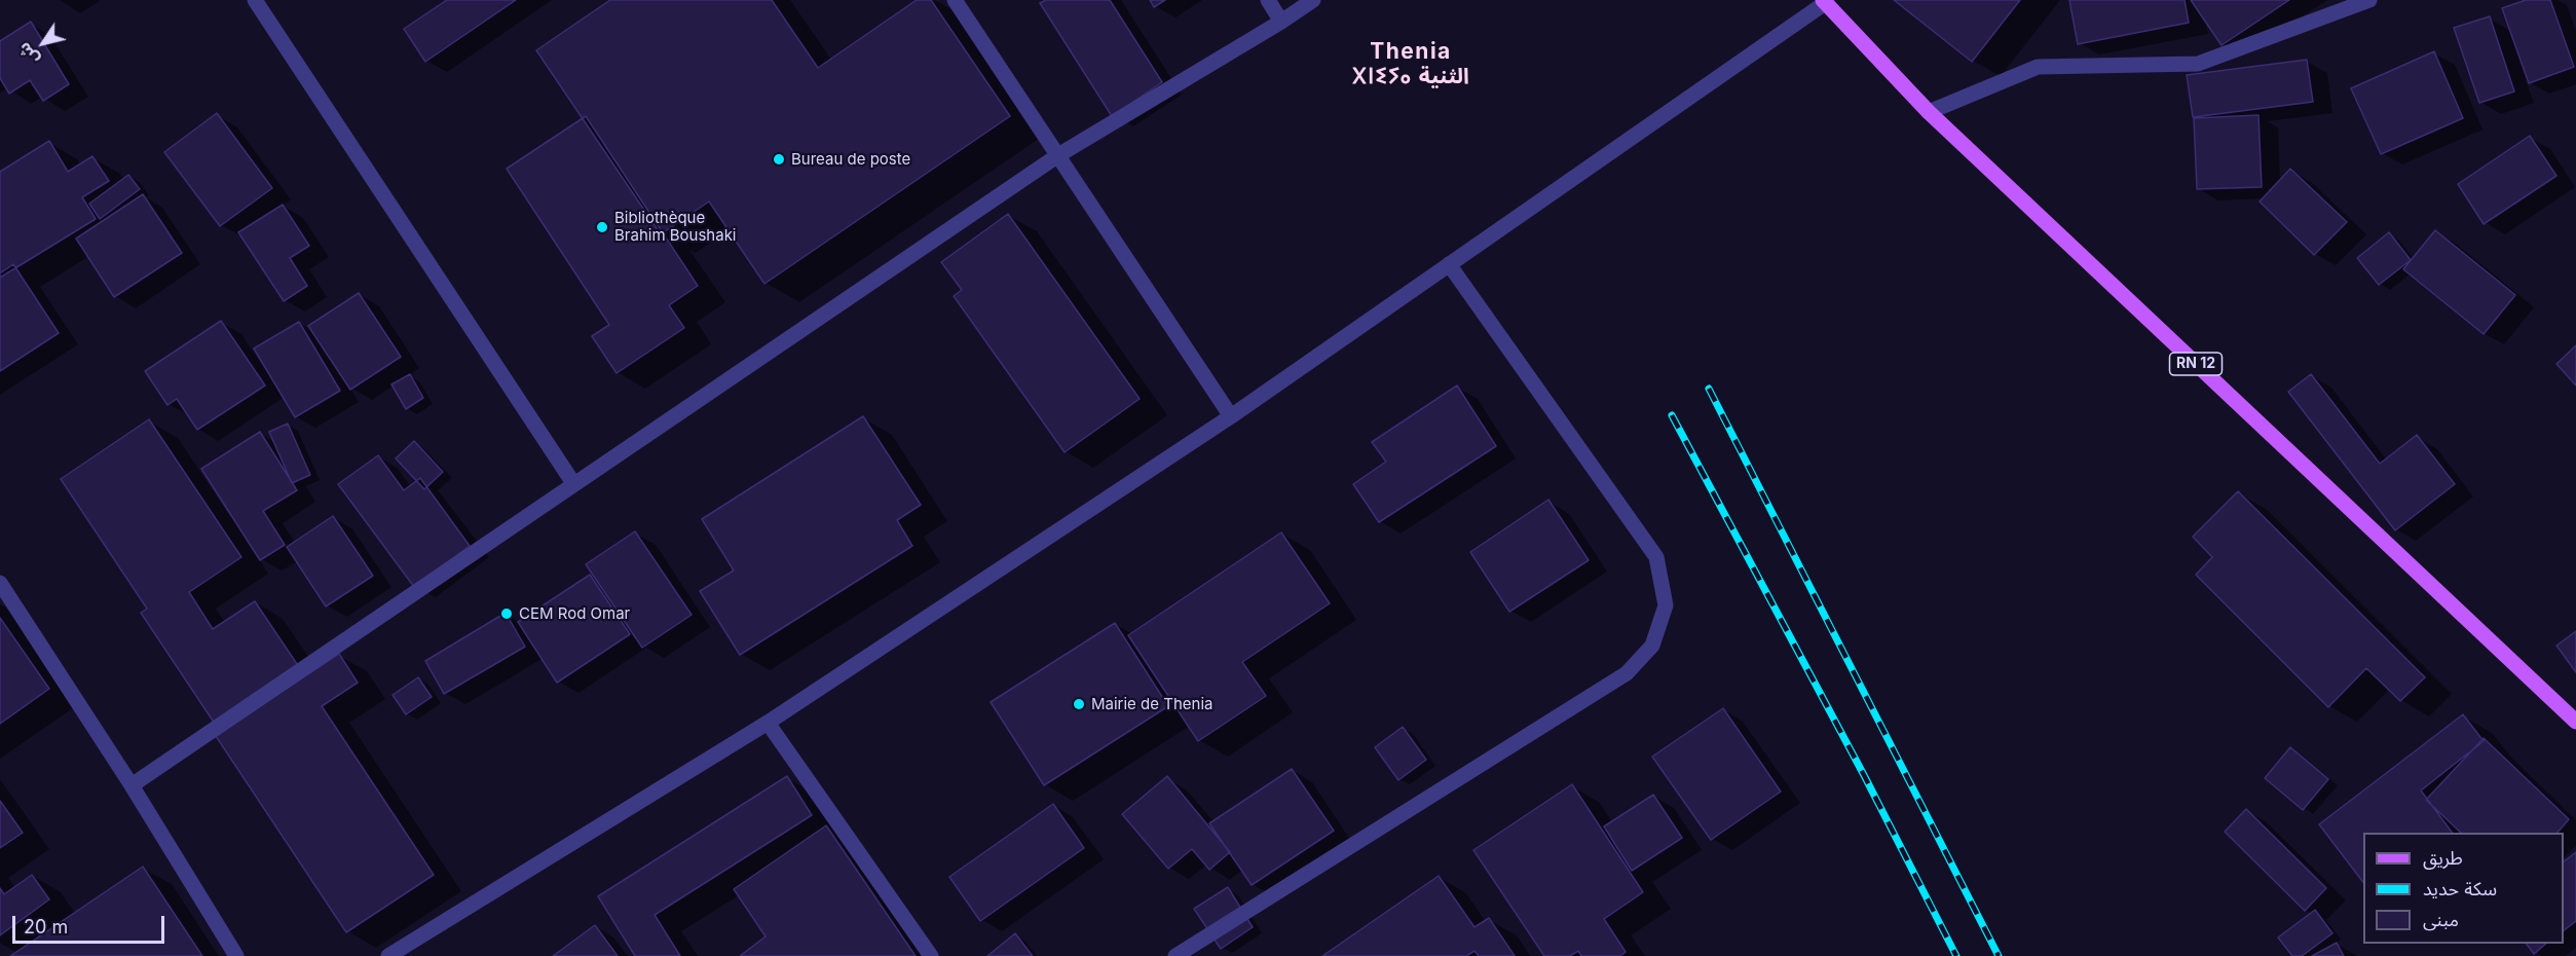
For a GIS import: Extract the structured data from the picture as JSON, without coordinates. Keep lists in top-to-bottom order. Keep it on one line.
{"streets":{"main road":["RN 12"]},"districts":["Thenia ⵝⵏⵉⵢⴰ الثنية"],"places":["Bureau de poste","Bibliothèque Brahim Boushaki","CEM Rod Omar","Mairie de Thenia"],"legend":["طريق","سكة حديد","مبنى"],"scale_bar":"20 m","north":"bottom left"}
